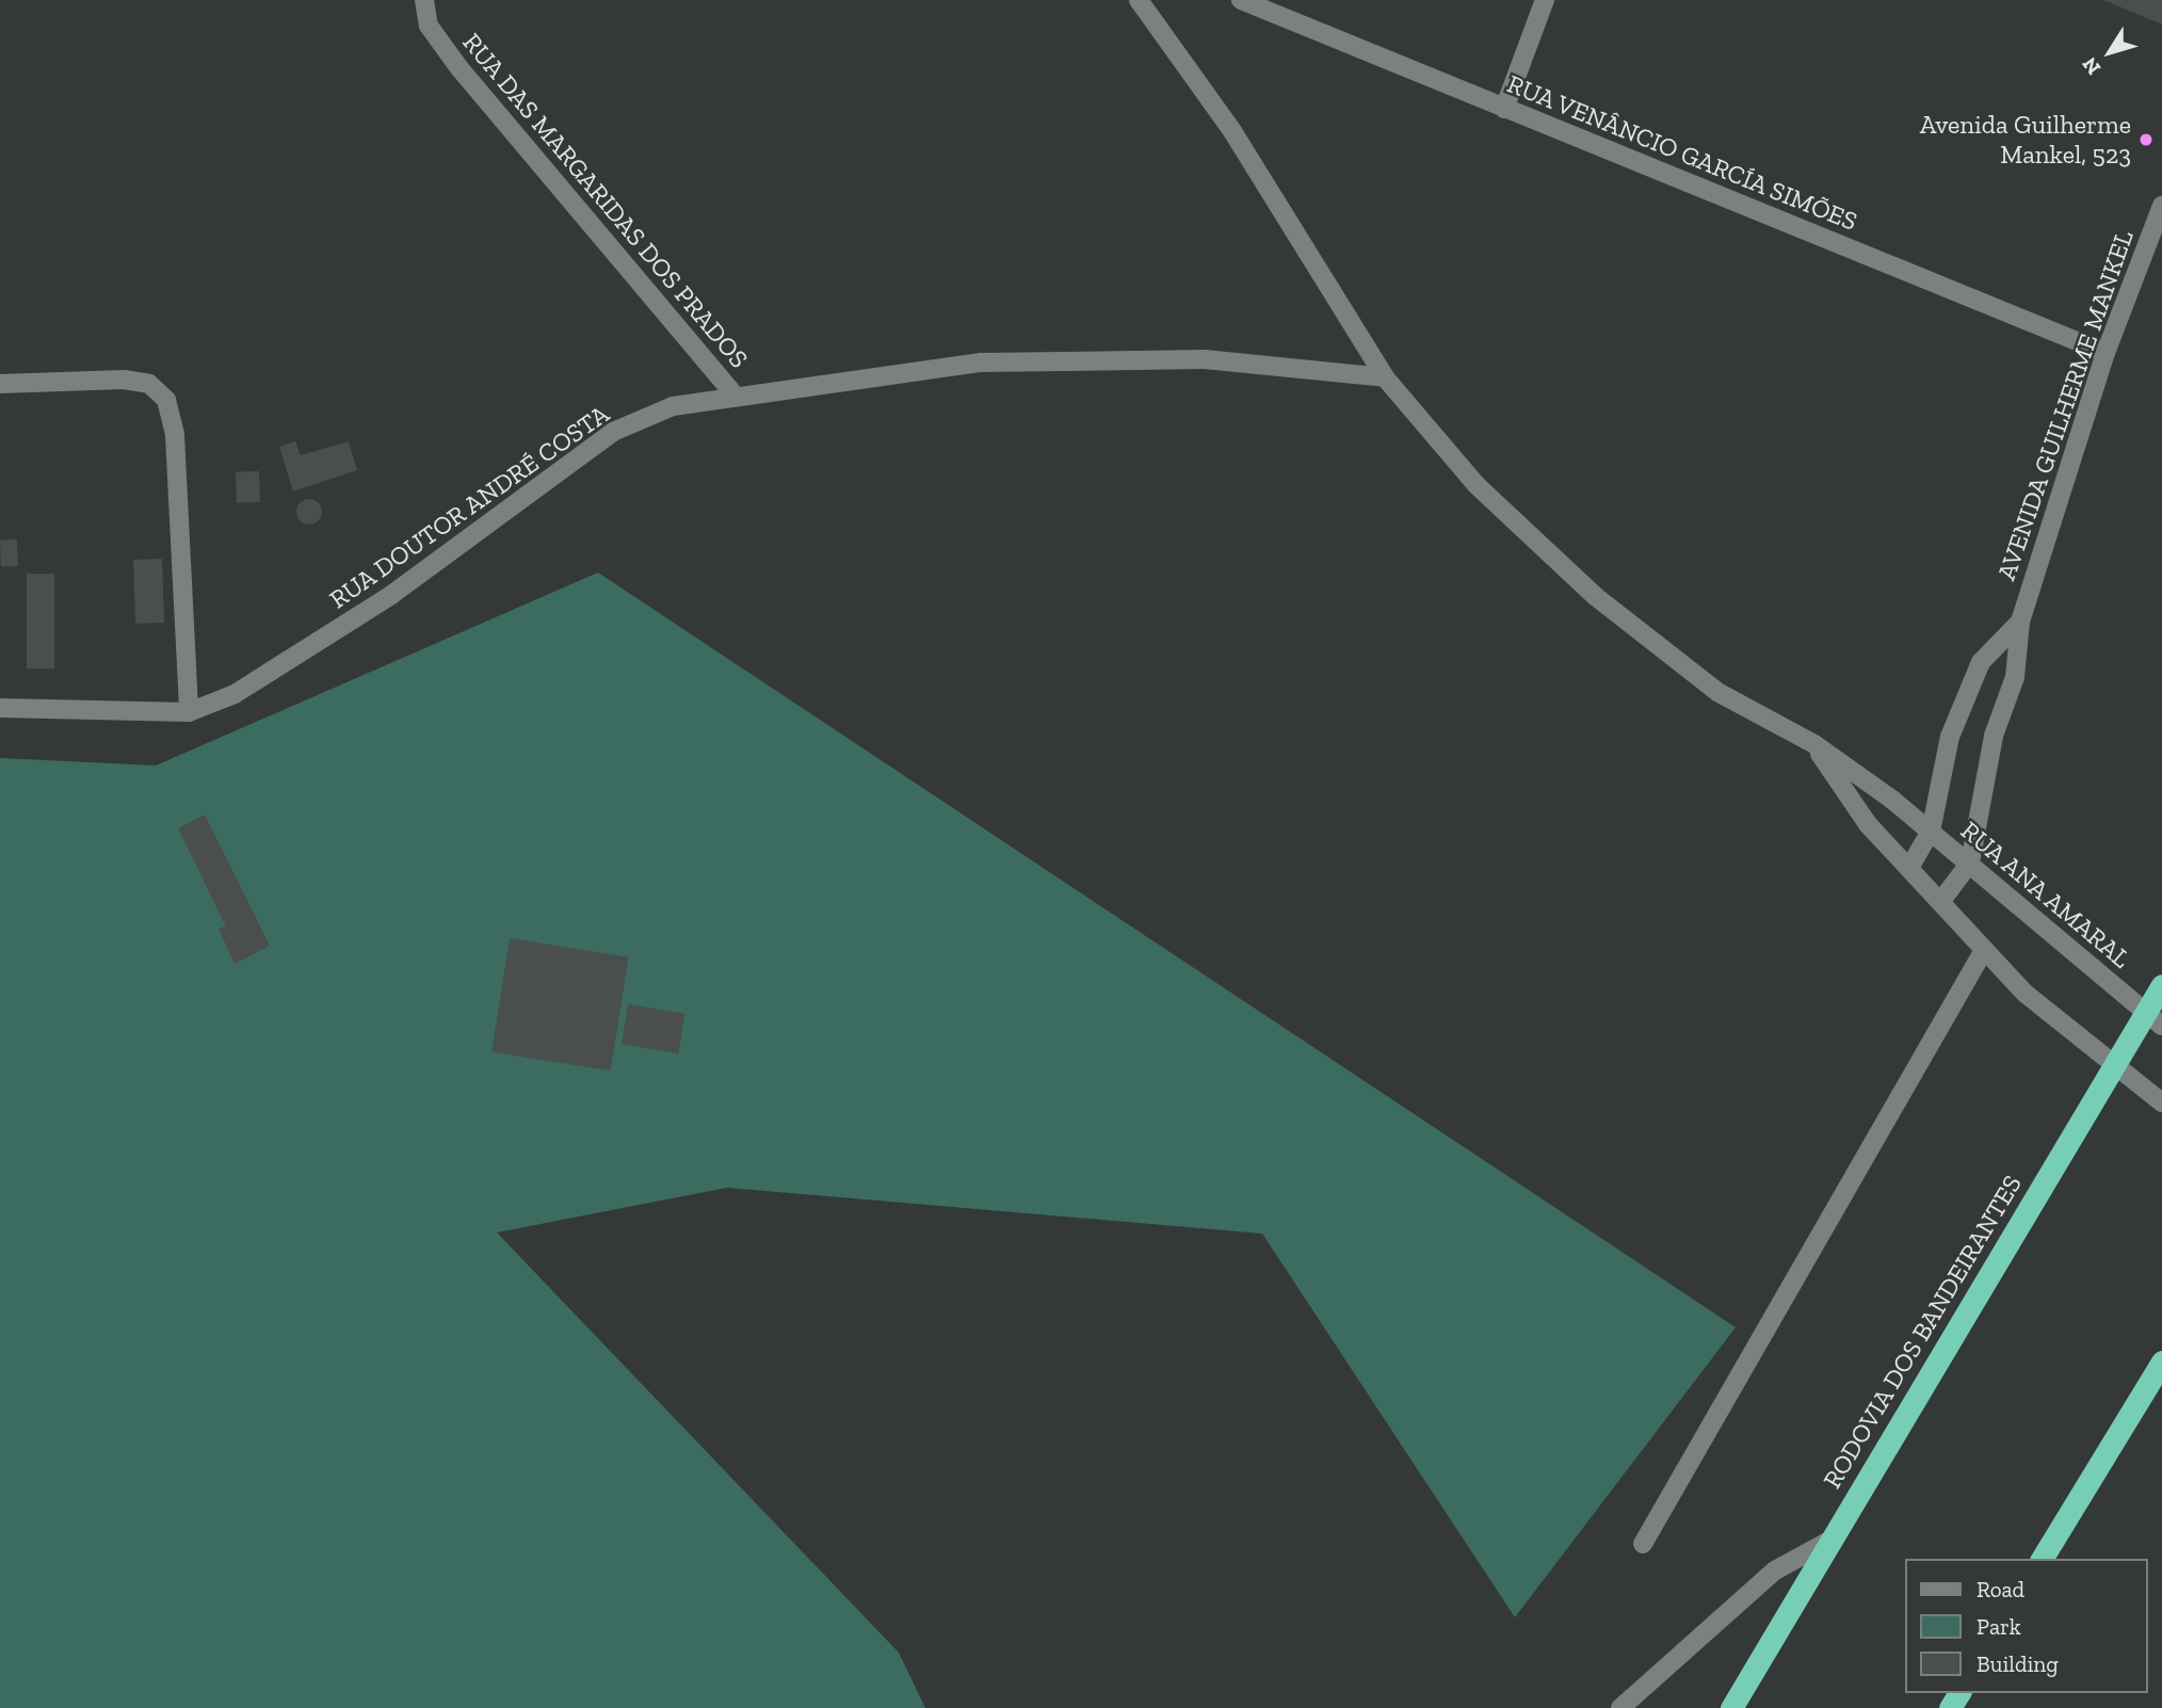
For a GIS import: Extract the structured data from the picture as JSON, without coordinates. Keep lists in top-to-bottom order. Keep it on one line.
{"streets":{"highway":["RODOVIA DOS BANDEIRANTES"],"street":["RUA VENÂNCIO GARCÍA SIMÕES","RUA DAS MARGARIDAS DOS PRADOS","AVENIDA GUILHERME MANKEL","RUA DOUTOR ANDRÉ COSTA","RUA ANA AMARAL"]},"crossings":[["RUA VENÂNCIO GARCÍA SIMÕES","AVENIDA GUILHERME MANKEL"],["RUA DAS MARGARIDAS DOS PRADOS","RUA DOUTOR ANDRÉ COSTA"],["AVENIDA GUILHERME MANKEL","RUA ANA AMARAL"],["RUA DOUTOR ANDRÉ COSTA","RUA ANA AMARAL"]],"places":["Avenida Guilherme Mankel, 523"],"legend":["Road","Park","Building"],"north":"bottom left"}
